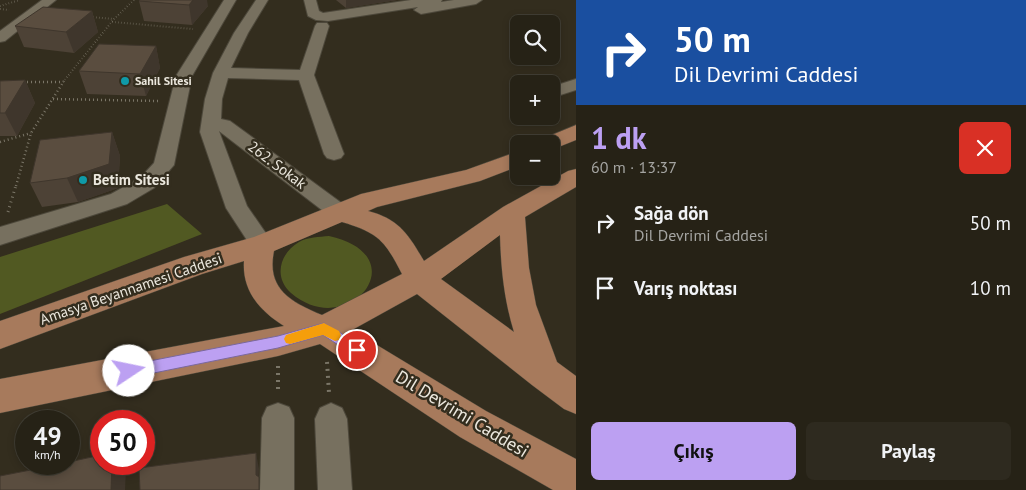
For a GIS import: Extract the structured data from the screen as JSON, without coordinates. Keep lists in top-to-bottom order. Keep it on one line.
{"streets":{"main road":["Amasya Beyannamesi Caddesi","Dil Devrimi Caddesi"],"street":["262. Sokak"]},"crossings":[["262. Sokak","Amasya Beyannamesi Caddesi"],["262. Sokak","Dil Devrimi Caddesi"],["Amasya Beyannamesi Caddesi","Dil Devrimi Caddesi"]],"places":["Sahil Sitesi","Betim Sitesi"],"page":{"turn":["50 m","Dil Devrimi Caddesi"],"map_buttons":["+","−"],"heading":["1 dk","60 m · 13:37"],"list":[{"name":"Sağa dön","note":"Dil Devrimi Caddesi","value":"50 m"},{"name":"Varış noktası","value":"10 m"}],"speed":"49 km/h","limit":"50","buttons":["Çıkış","Paylaş"]}}
